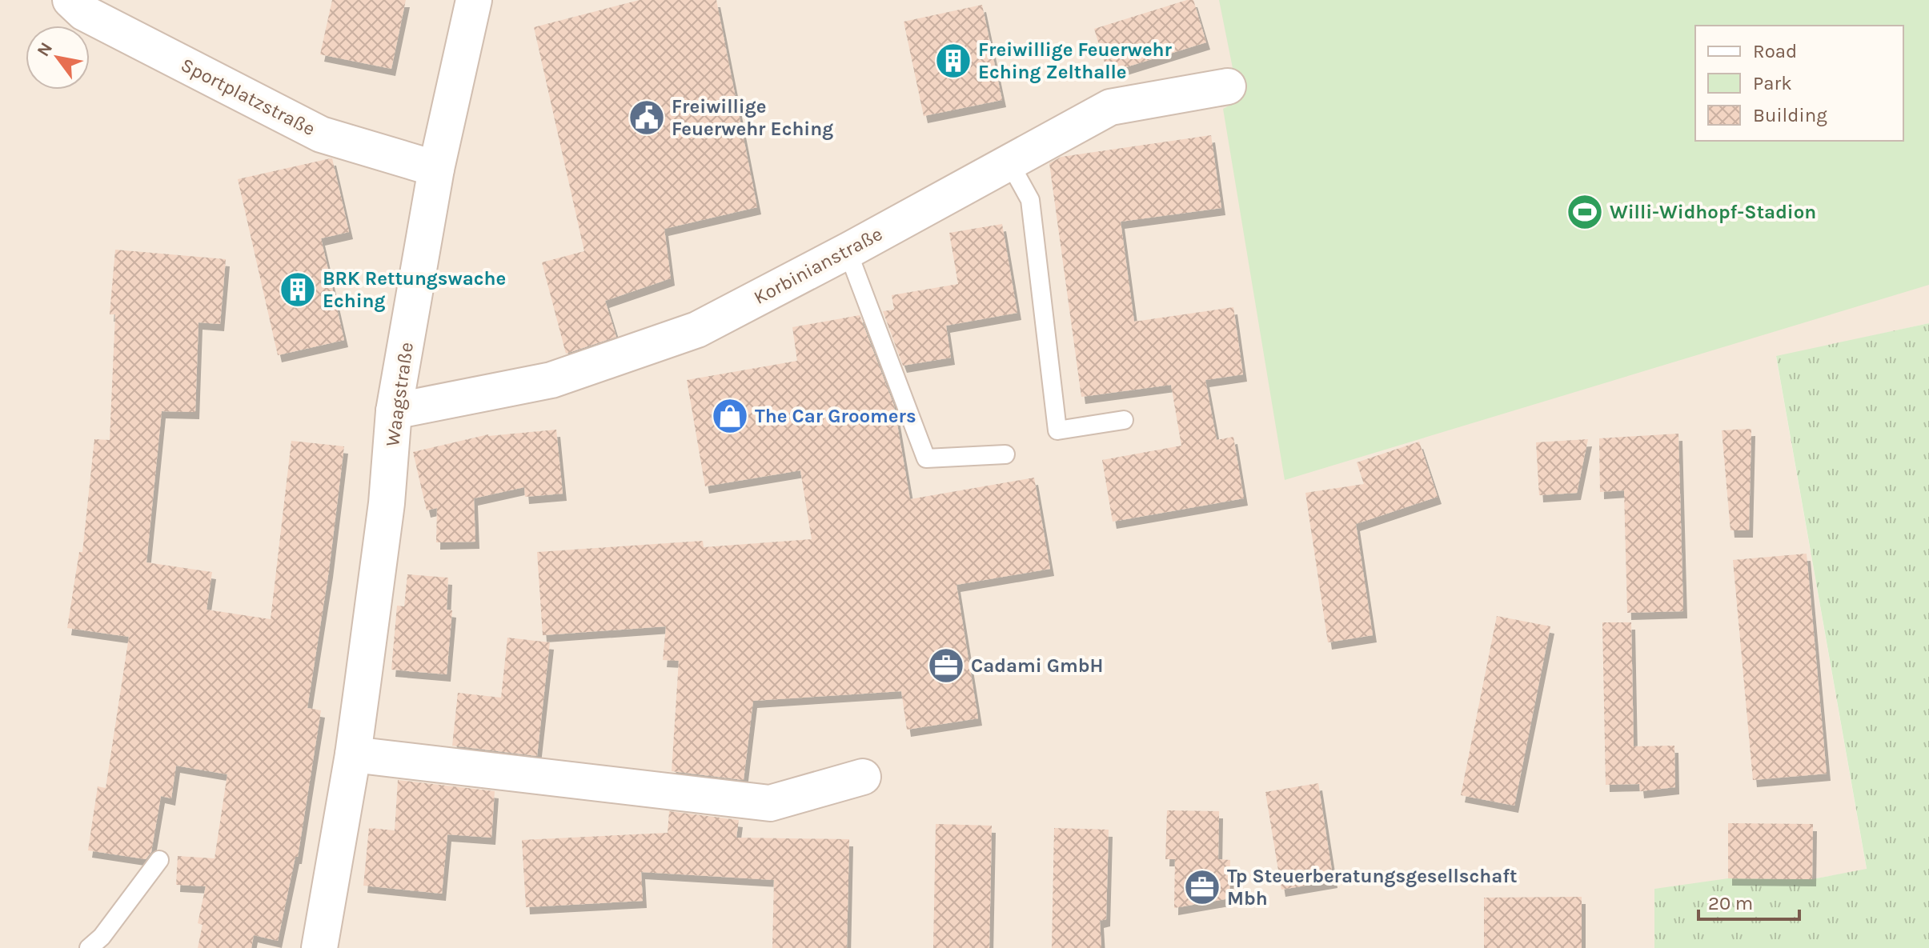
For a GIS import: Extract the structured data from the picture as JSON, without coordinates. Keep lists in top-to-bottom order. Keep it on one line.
{"streets":{"street":["Sportplatzstraße","Korbinianstraße","Waagstraße"]},"crossings":[["Sportplatzstraße","Waagstraße"],["Korbinianstraße","Waagstraße"]],"places":{"building":["Freiwillige Feuerwehr Eching Zelthalle","BRK Rettungswache Eching"],"public building":["Freiwillige Feuerwehr Eching"],"sports":["Willi-Widhopf-Stadion"],"shop":["The Car Groomers"],"office":["Cadami GmbH","Tp Steuerberatungsgesellschaft Mbh"]},"legend":["Road","Park","Building"],"scale_bar":"20 m","north":"top left"}
